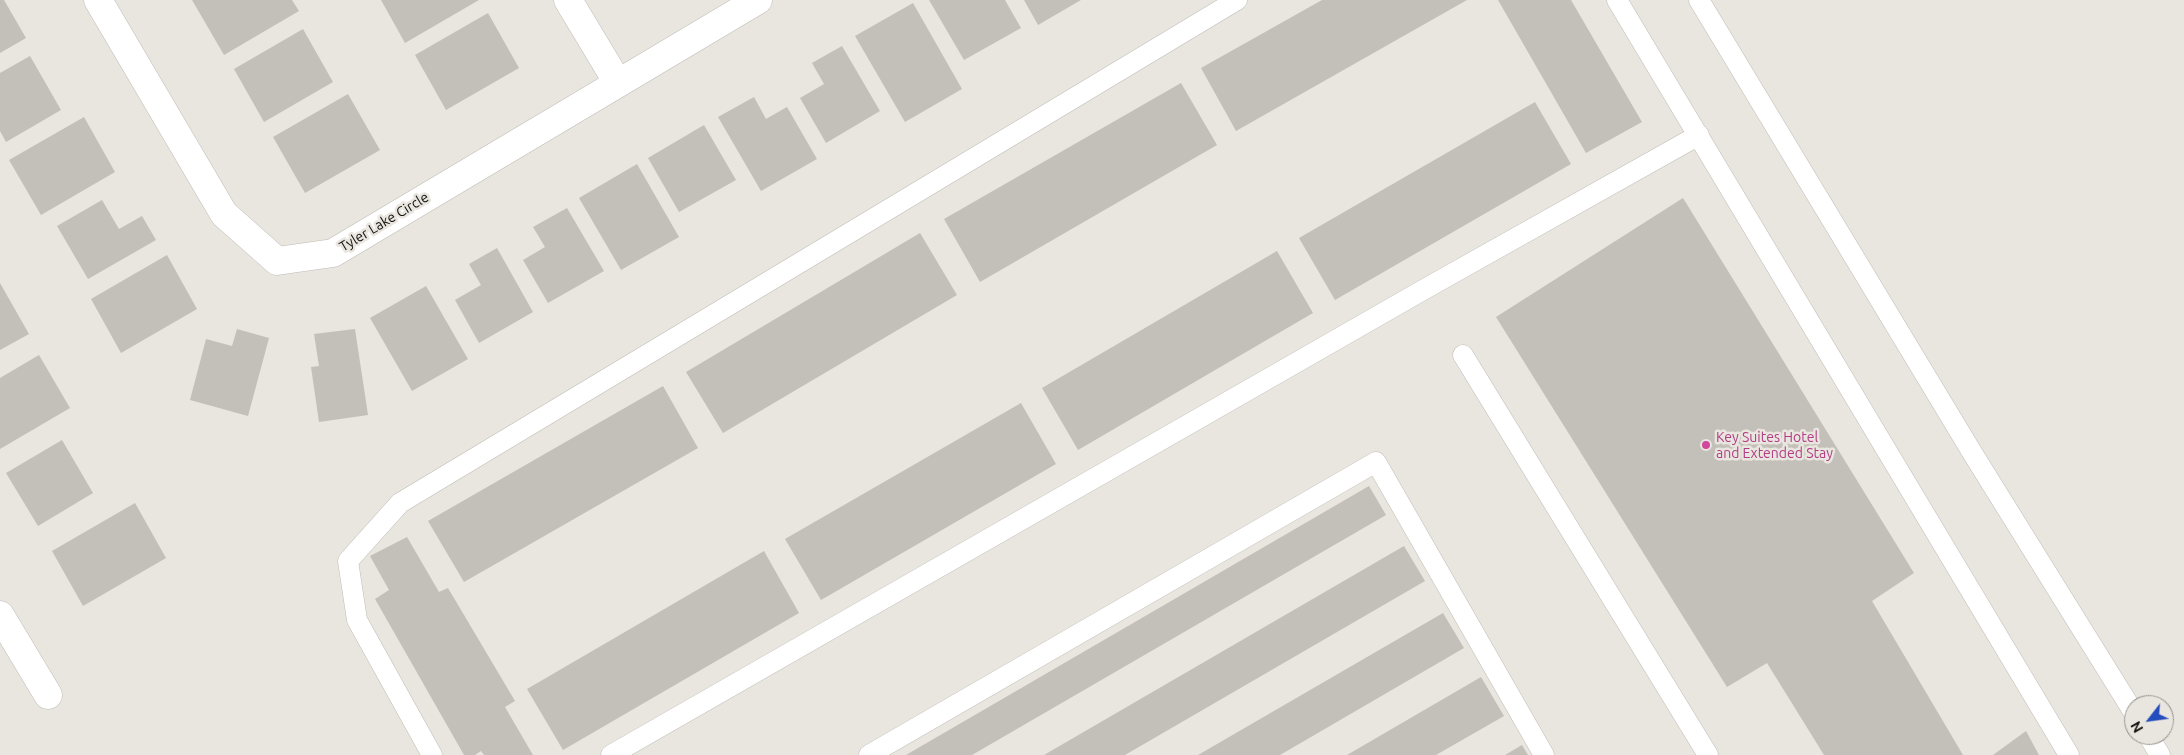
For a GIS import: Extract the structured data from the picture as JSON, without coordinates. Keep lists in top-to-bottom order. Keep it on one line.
{"streets":{"street":["Tyler Lake Circle"]},"places":["Key Suites Hotel and Extended Stay"],"north":"bottom left"}
